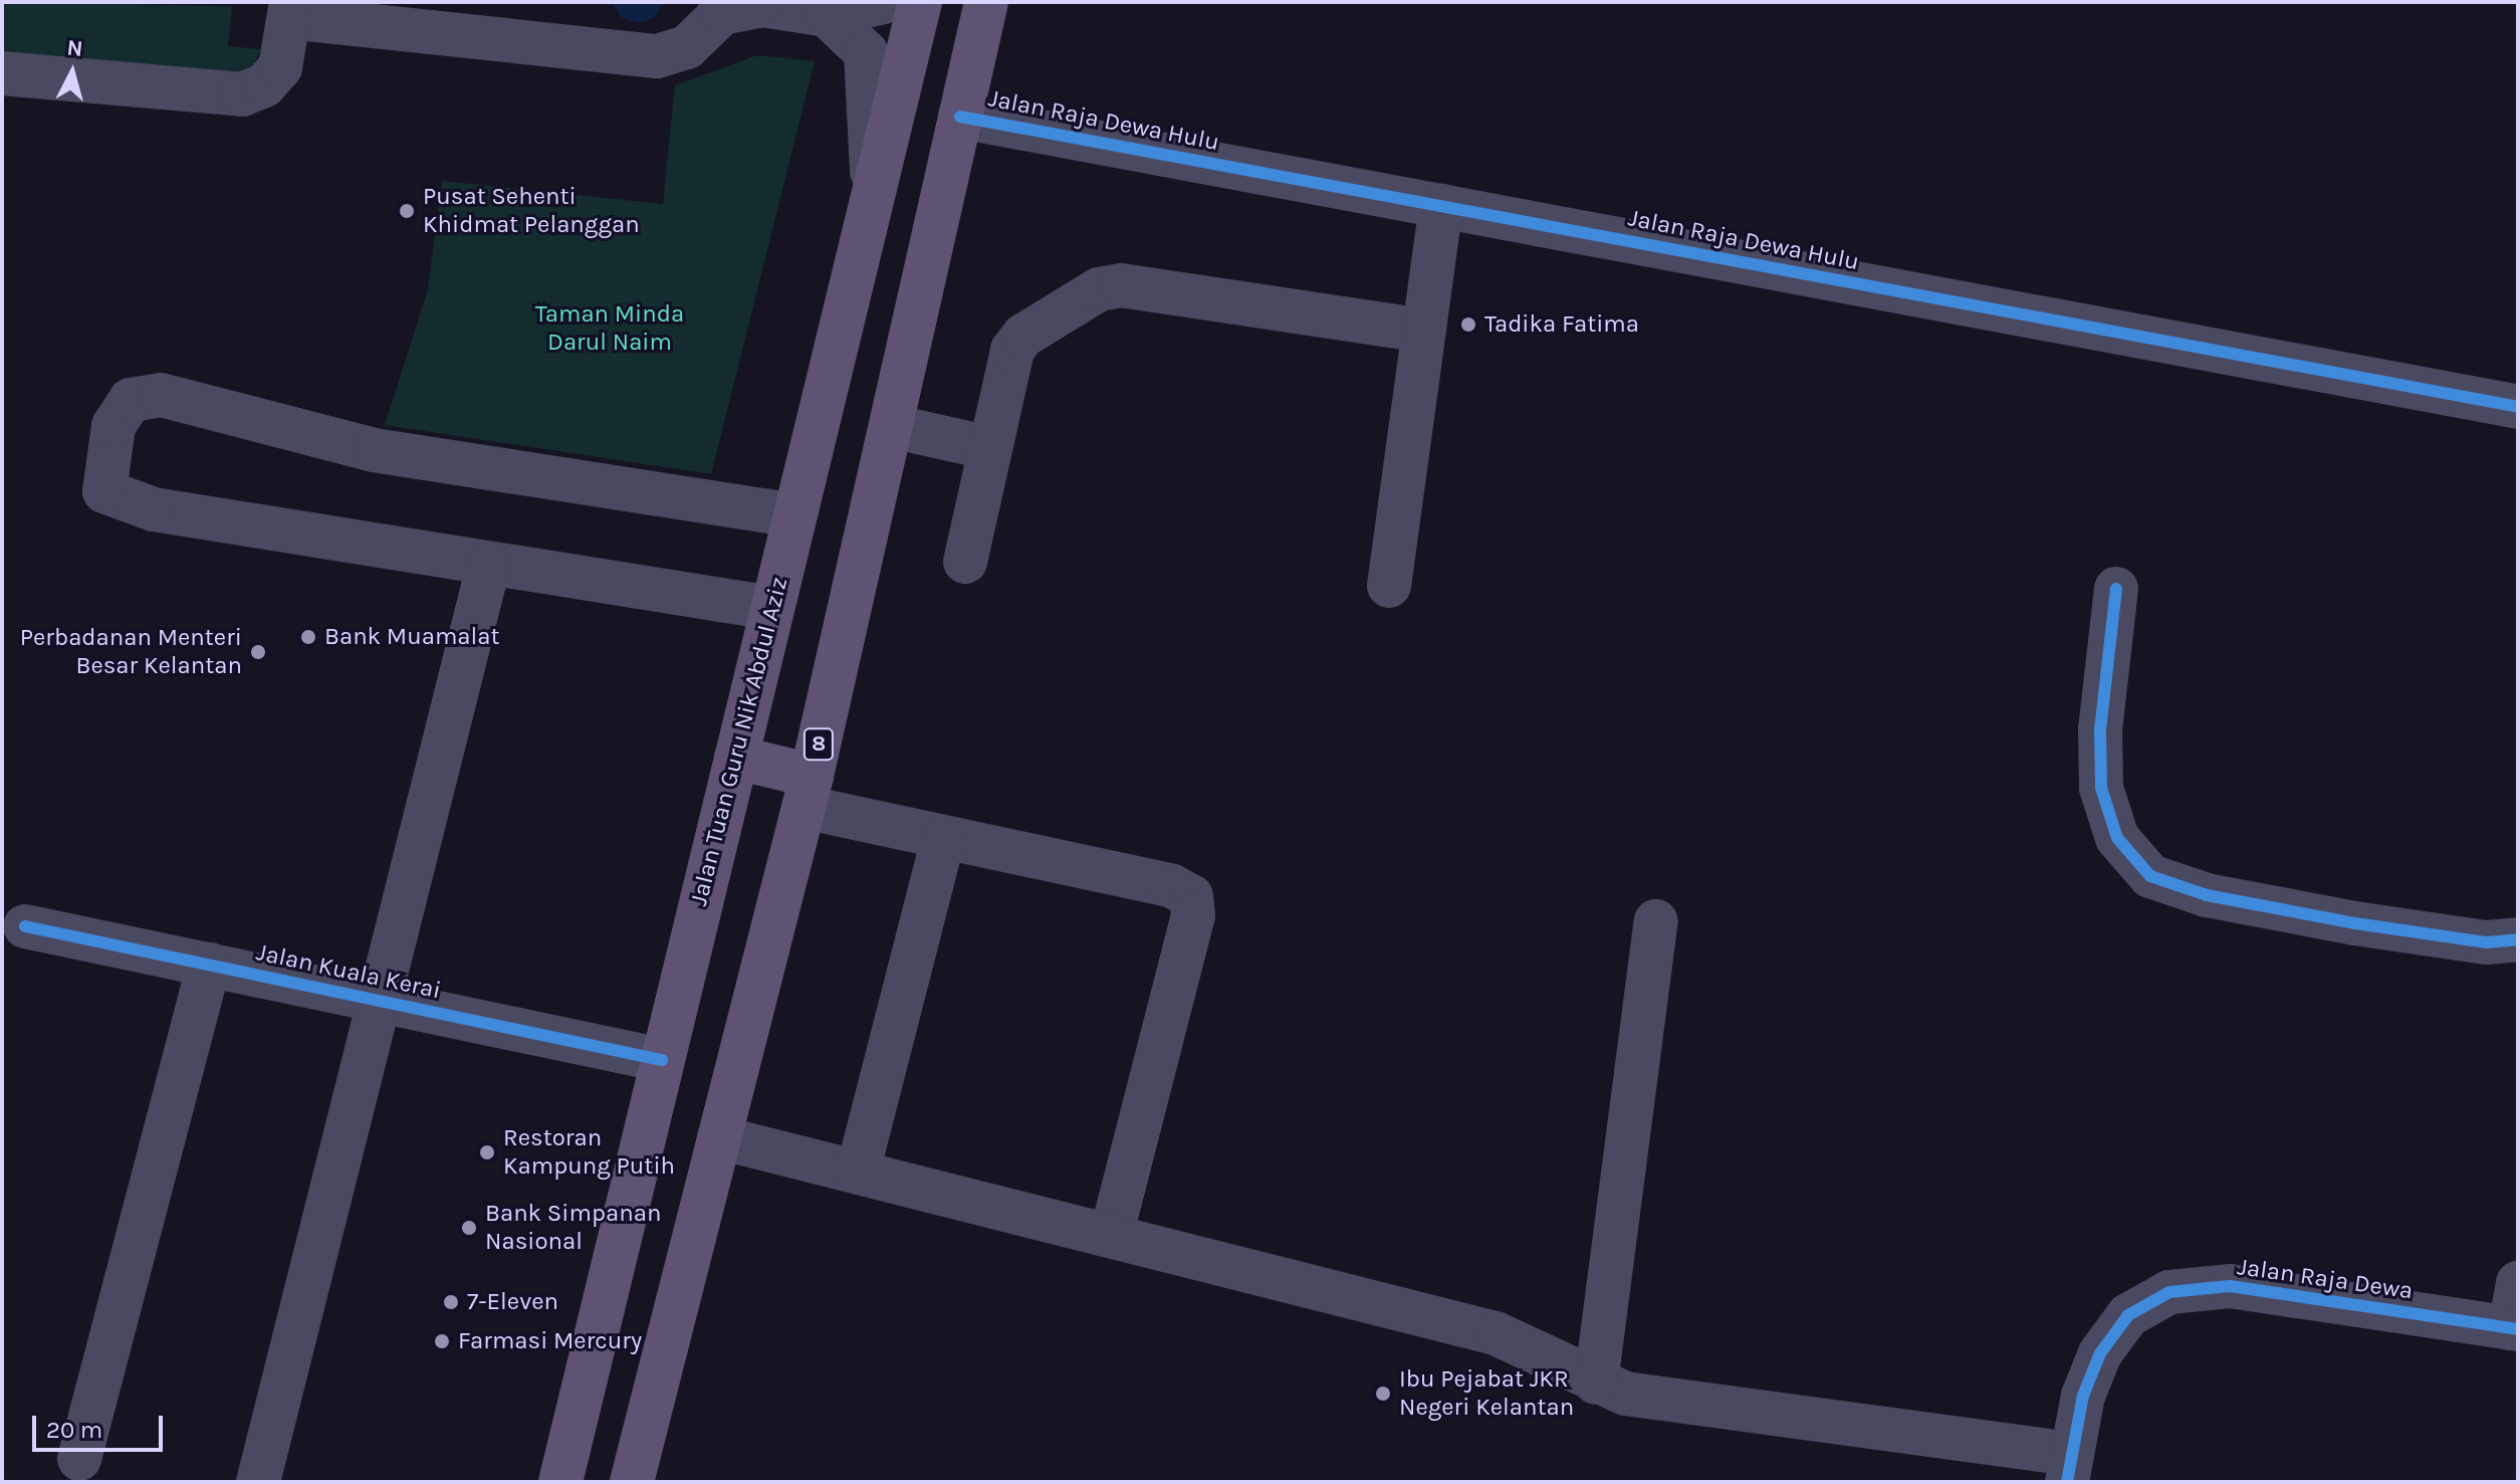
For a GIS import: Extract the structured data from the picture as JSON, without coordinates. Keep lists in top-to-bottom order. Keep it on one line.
{"streets":{"main road":["Jalan Tuan Guru Nik Abdul Aziz","8"],"street":["Jalan Raja Dewa Hulu","Jalan Kuala Kerai","Jalan Raja Dewa"]},"crossings":[["Jalan Raja Dewa Hulu","8"],["Jalan Tuan Guru Nik Abdul Aziz","Jalan Kuala Kerai"]],"parks":["Taman Minda Darul Naim"],"places":["Pusat Sehenti Khidmat Pelanggan","Tadika Fatima","Bank Muamalat","Perbadanan Menteri Besar Kelantan","Restoran Kampung Putih","Bank Simpanan Nasional","7-Eleven","Farmasi Mercury","Ibu Pejabat JKR Negeri Kelantan"],"scale_bar":"20 m","north":"top"}
